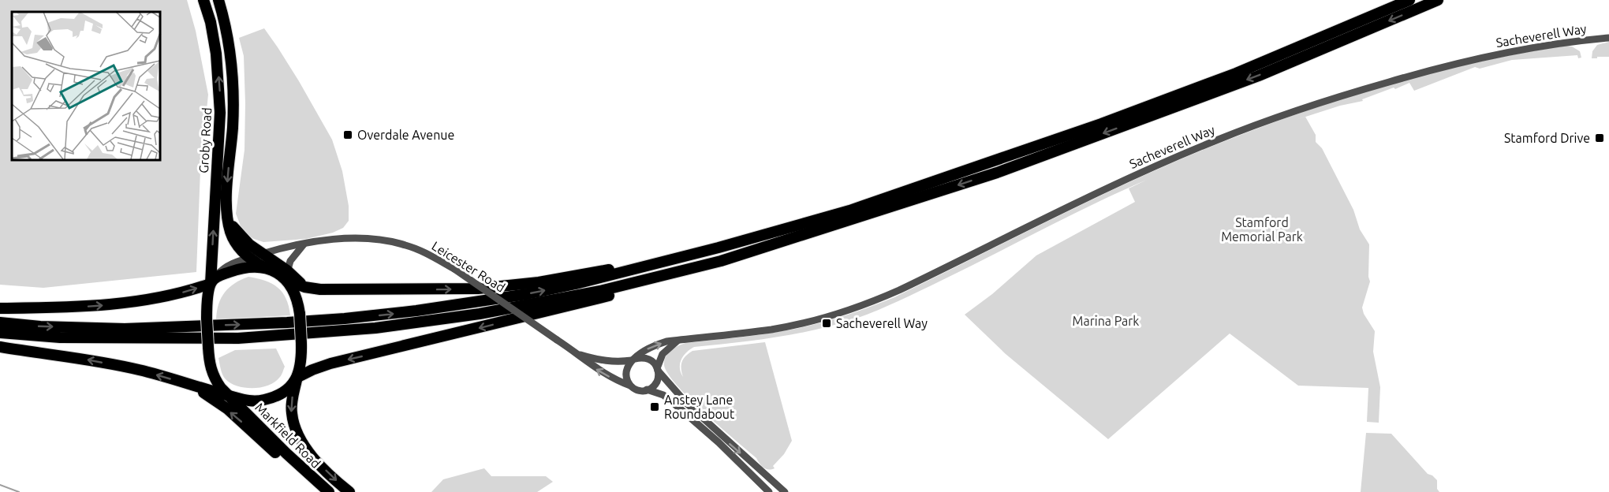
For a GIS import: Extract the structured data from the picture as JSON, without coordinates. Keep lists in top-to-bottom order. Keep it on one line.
{"streets":{"highway":["Groby Road","Markfield Road"],"street":["Sacheverell Way","Leicester Road"]},"crossings":[["Sacheverell Way","Leicester Road"],["Groby Road","Leicester Road"],["Groby Road","Markfield Road"],["Leicester Road","Markfield Road"]],"parks":["Stamford Memorial Park","Marina Park"],"places":{"transit":["Overdale Avenue","Stamford Drive","Sacheverell Way","Anstey Lane Roundabout"]}}
